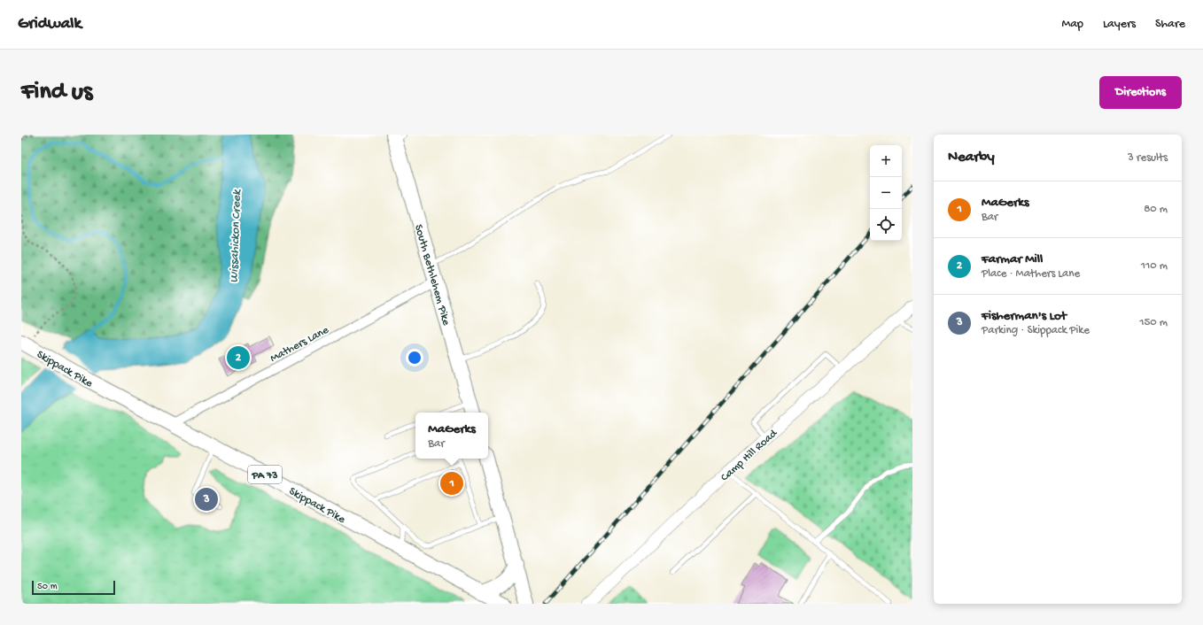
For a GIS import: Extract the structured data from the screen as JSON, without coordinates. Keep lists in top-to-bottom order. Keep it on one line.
{"streets":{"main road":["South Bethlehem Pike","Skippack Pike","PA 73"],"street":["Mathers Lane","Camp Hill Road"]},"crossings":[["South Bethlehem Pike","Mathers Lane"],["Mathers Lane","Skippack Pike"]],"water":["Wissahickon Creek"],"scale_bar":"50 m","page":{"header":"Gridwalk","nav":["Map","Layers","Share"],"buttons":"Directions","title":"Find us","heading":["Nearby","3 results"],"map_buttons":["+","−"],"list":[{"mark":"1","name":"MaGerks","note":"Bar","value":"80 m"},{"mark":"2","name":"Farmar Mill","note":"Place · Mathers Lane","value":"110 m"},{"mark":"3","name":"Fisherman's Lot","note":"Parking · Skippack Pike","value":"150 m"}],"pins":["2","1","3"],"popup":["MaGerks","Bar"],"scale":"50 m"}}
